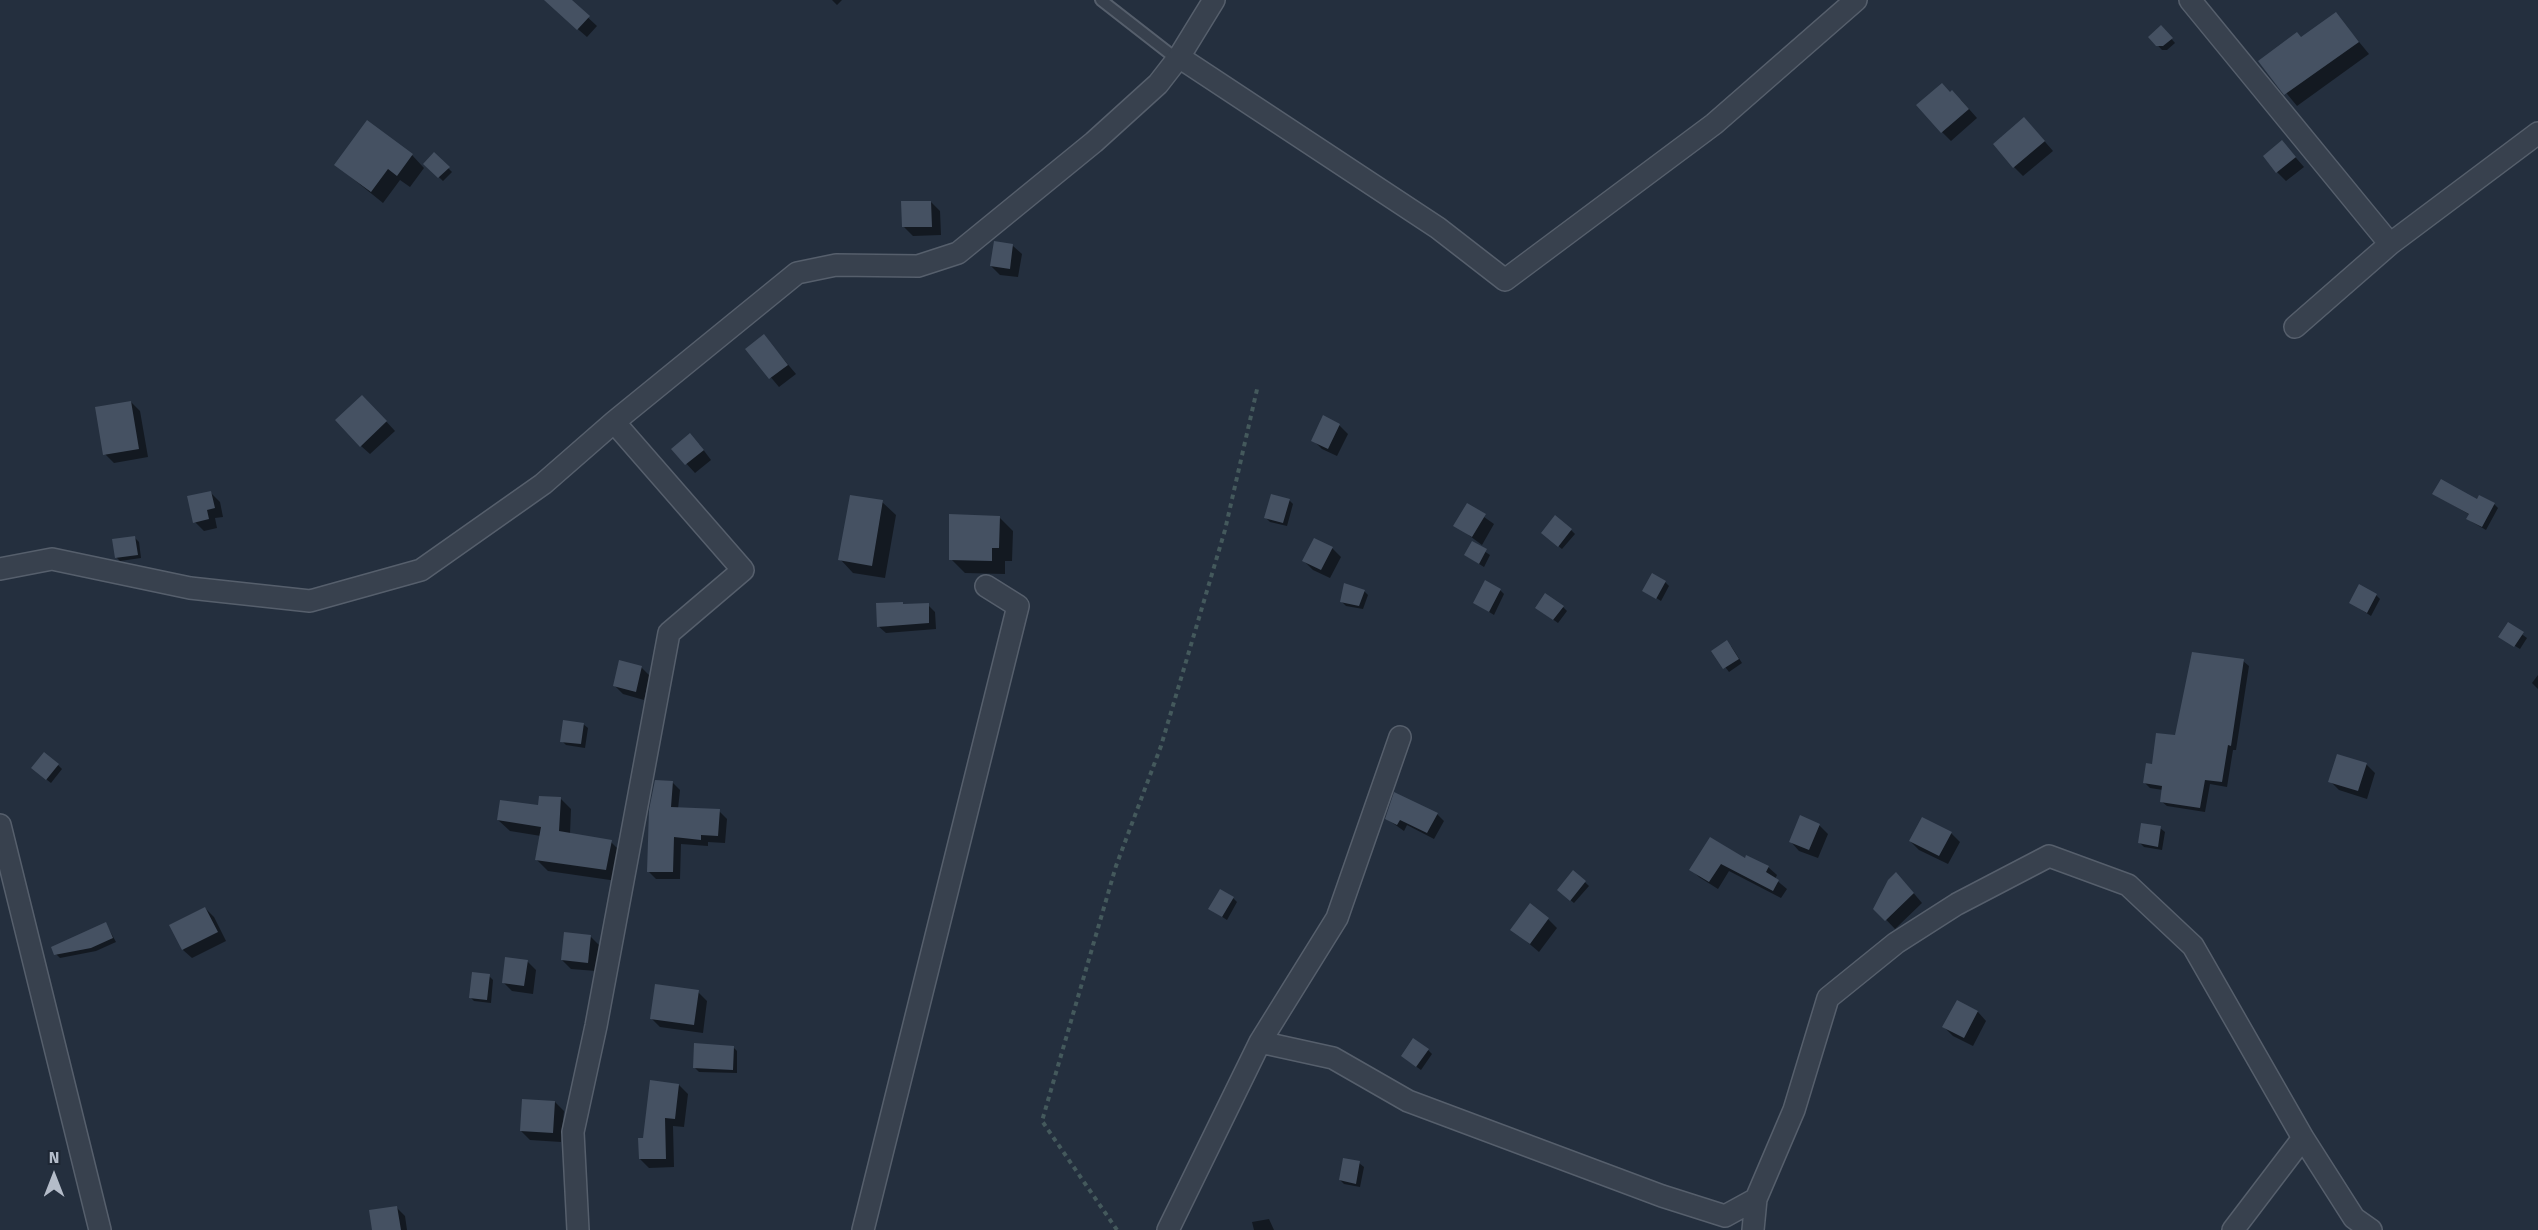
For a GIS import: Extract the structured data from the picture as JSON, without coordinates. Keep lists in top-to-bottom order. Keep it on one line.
{"north":"top"}
